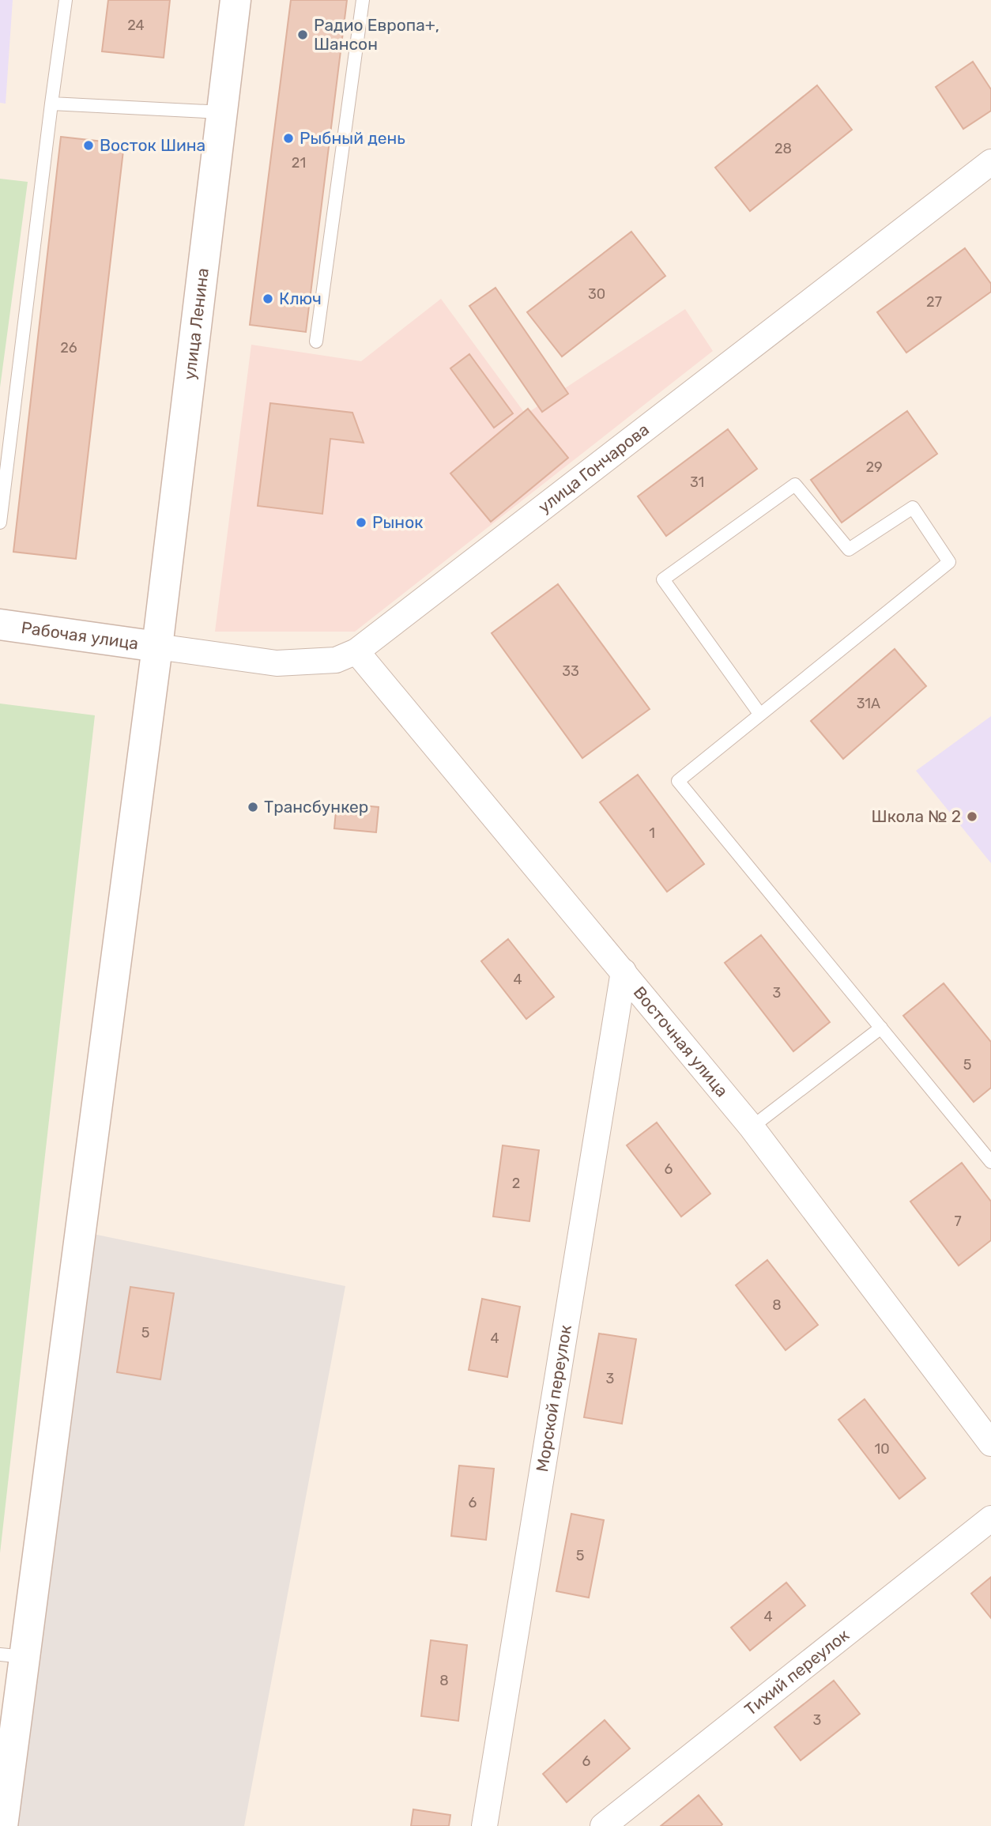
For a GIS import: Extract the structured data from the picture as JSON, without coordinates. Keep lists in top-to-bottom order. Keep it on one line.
{"streets":{"main road":["улица Ленина","Рабочая улица"],"street":["улица Гончарова","Восточная улица","Морской переулок","Тихий переулок"]},"crossings":[["улица Ленина","улица Гончарова"],["улица Ленина","Рабочая улица"],["улица Гончарова","Рабочая улица"],["улица Гончарова","Восточная улица"],["Восточная улица","Морской переулок"]],"places":["Радио Европа+, Шансон","Рыбный день","Восток Шина","Ключ","Рынок","Трансбункер","Школа № 2"],"house_numbers":["24","28","21","30","27","26","29","31","33","31А","1","4","3","5","6","2","7","8","5","4","3","10","6","5","4","8","3","6"]}
